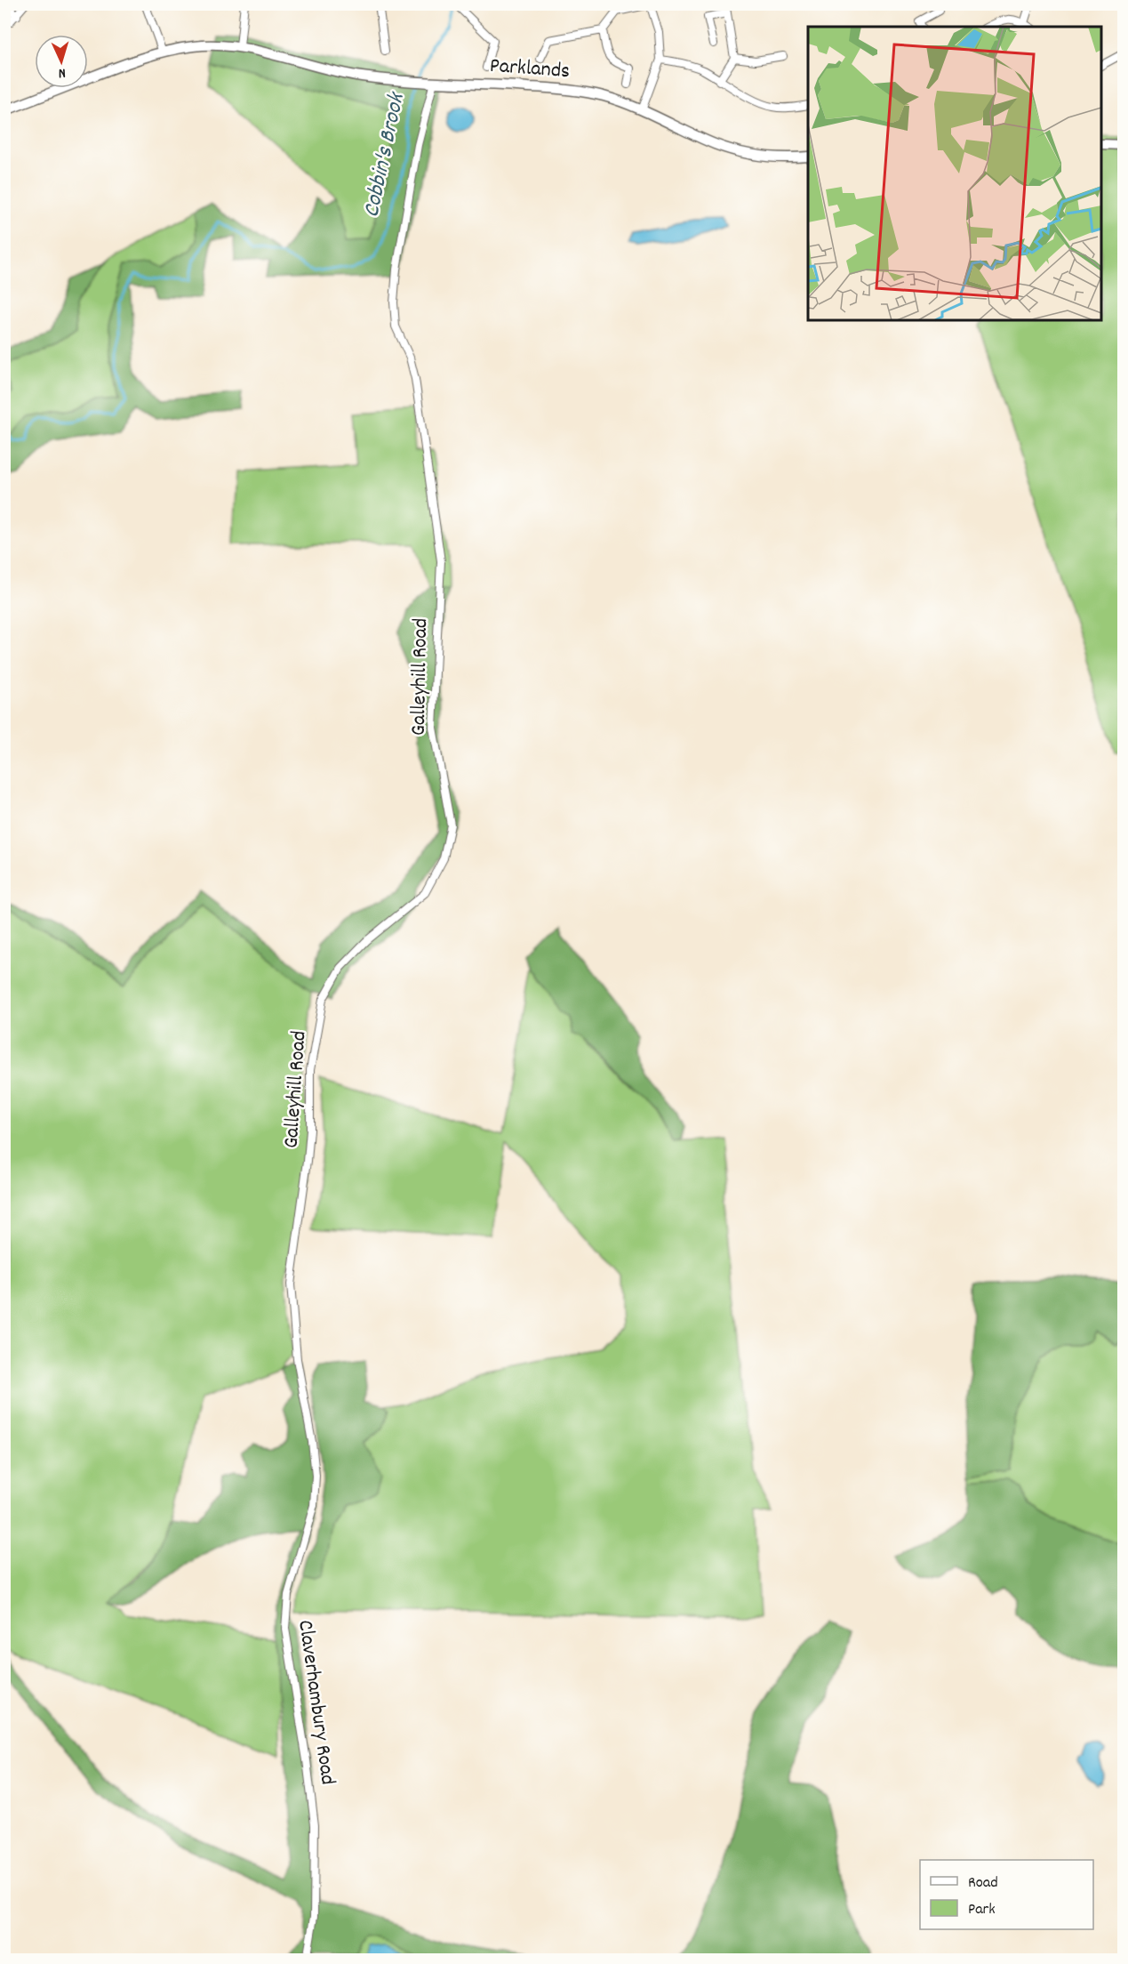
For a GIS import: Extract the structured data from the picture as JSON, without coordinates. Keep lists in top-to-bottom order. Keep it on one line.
{"streets":{"street":["Parklands","Galleyhill Road","Claverhambury Road"]},"crossings":[["Parklands","Galleyhill Road"],["Galleyhill Road","Claverhambury Road"]],"water":["Cobbin's Brook"],"legend":["Road","Park"],"north":"bottom"}
